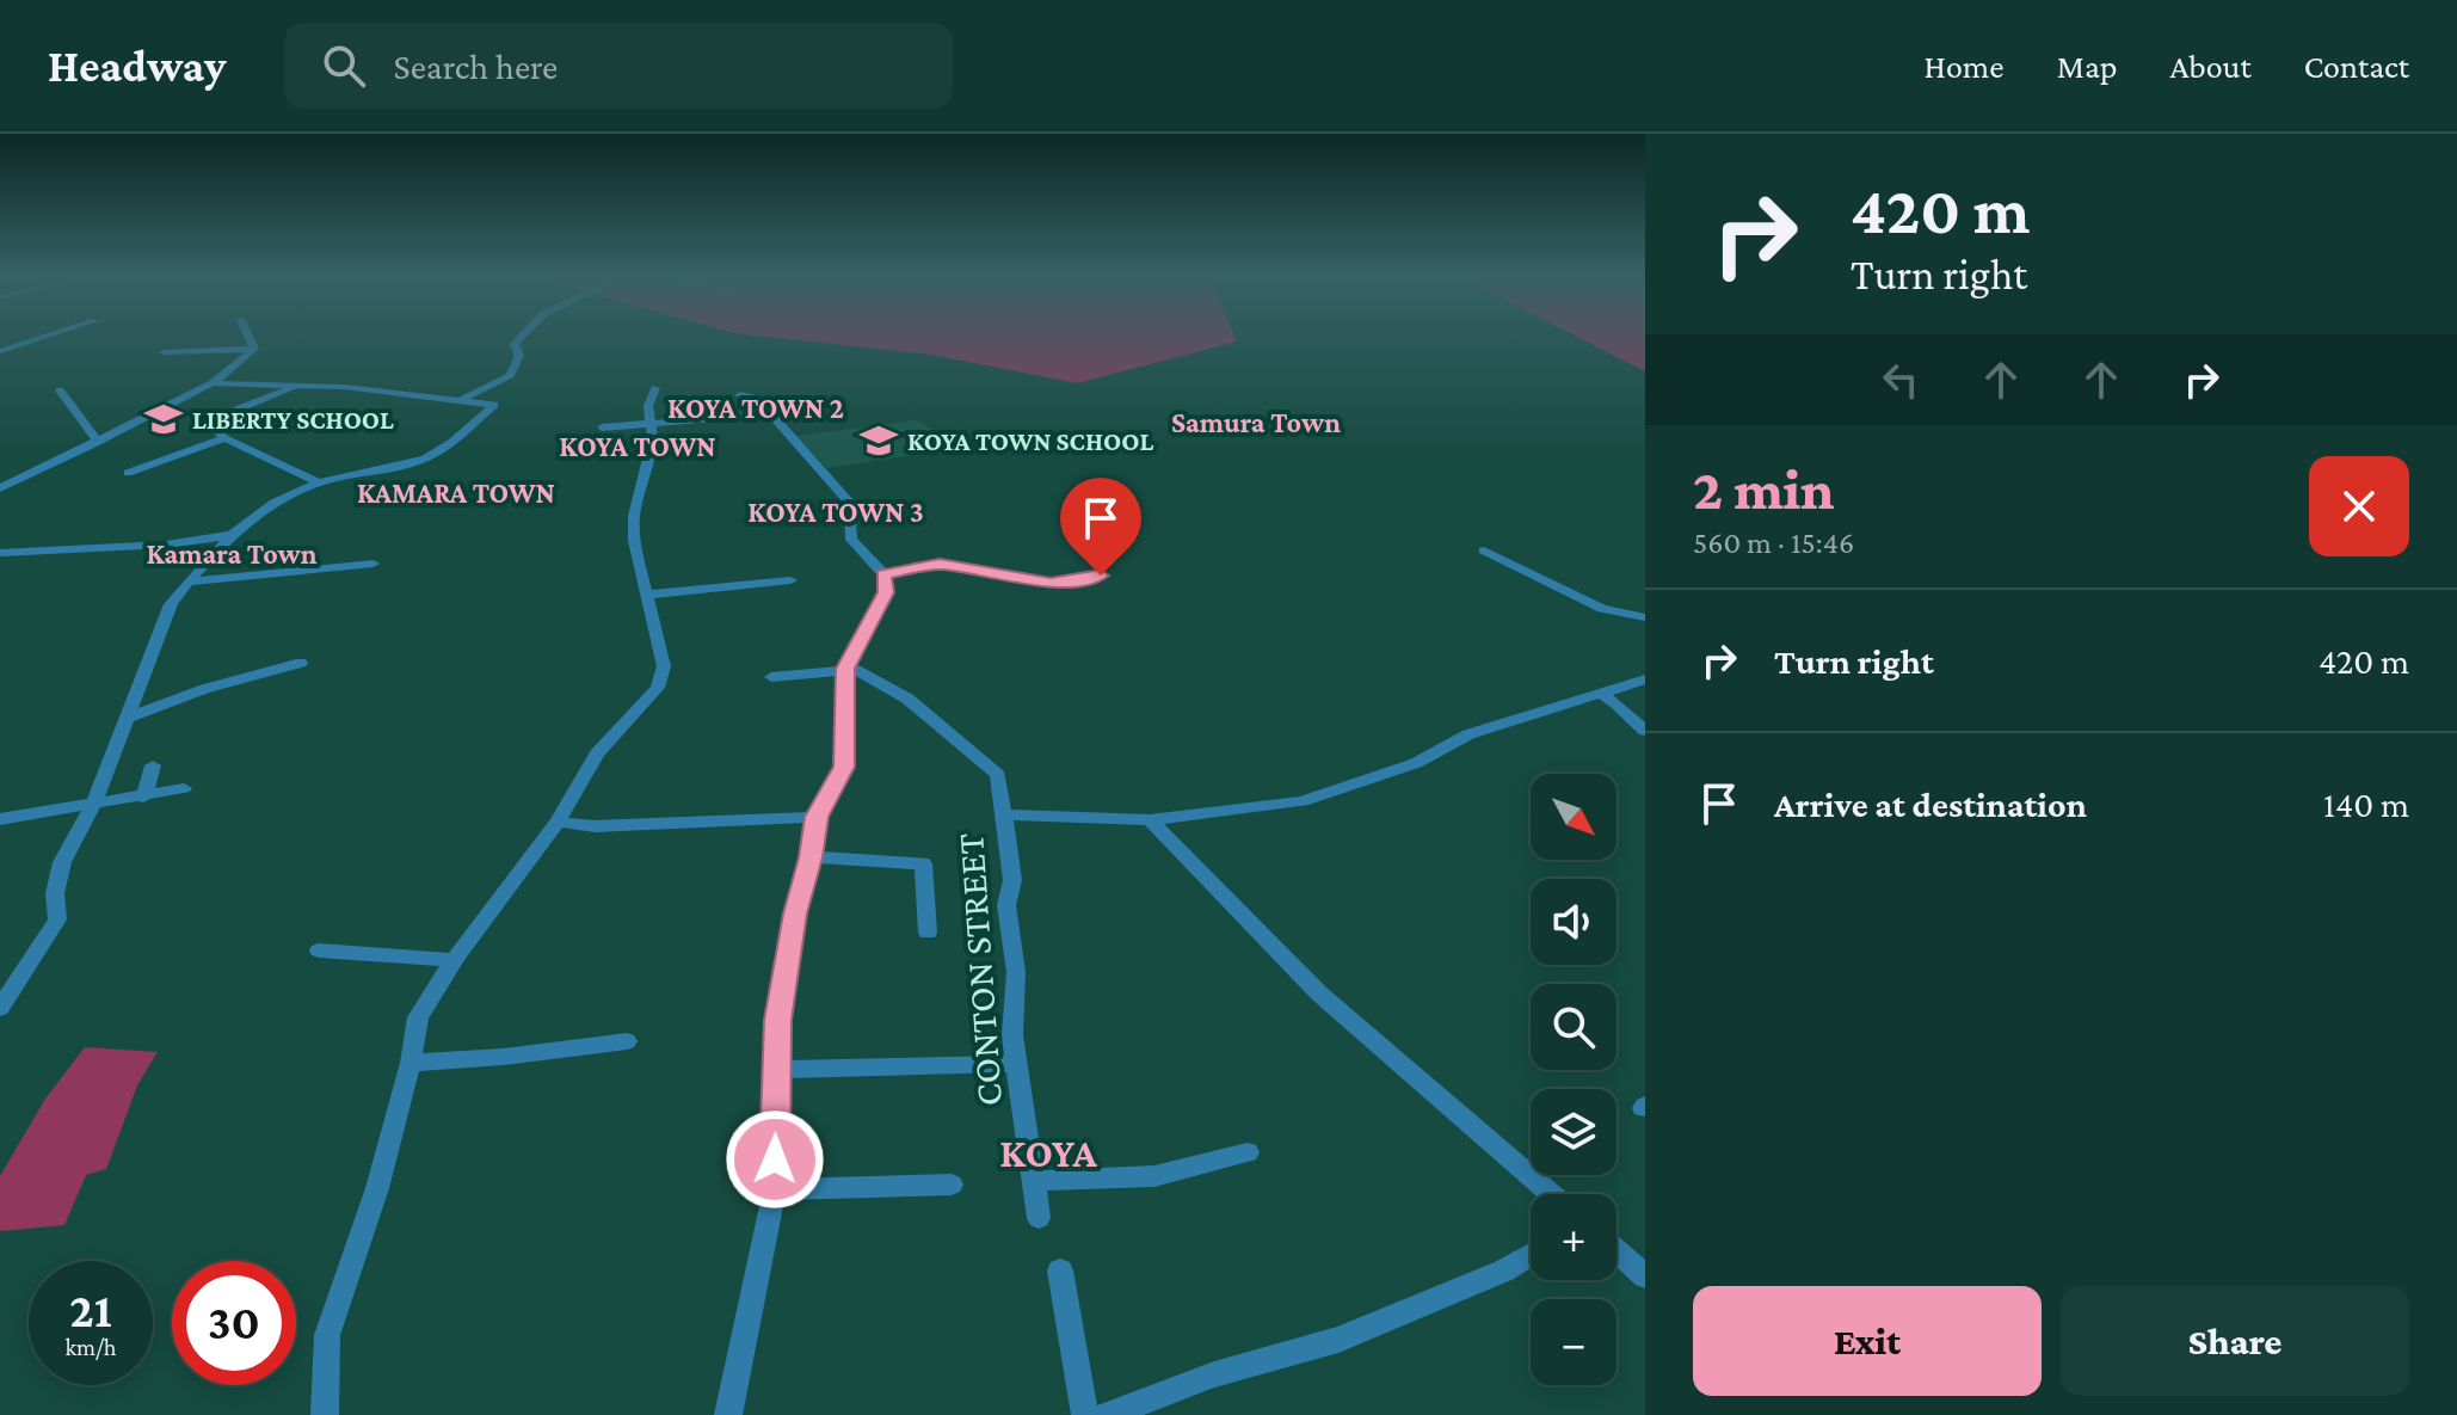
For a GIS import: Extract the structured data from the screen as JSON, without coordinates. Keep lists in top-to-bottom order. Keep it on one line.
{"streets":{"street":["CONTON STREET"]},"districts":["KOYA TOWN 2","Samura Town","KOYA TOWN","KAMARA TOWN","KOYA TOWN 3","Kamara Town","KOYA"],"places":{"school or university":["LIBERTY SCHOOL","KOYA TOWN SCHOOL"]},"north":"bottom right","page":{"header":"Headway","search":"Search here","nav":["Home","Map","About","Contact"],"turn":["420 m","Turn right"],"heading":["2 min","560 m · 15:46"],"list":[{"name":"Turn right","value":"420 m"},{"name":"Arrive at destination","value":"140 m"}],"map_buttons":["+","−"],"speed":"21 km/h","limit":"30","buttons":["Exit","Share"]}}
